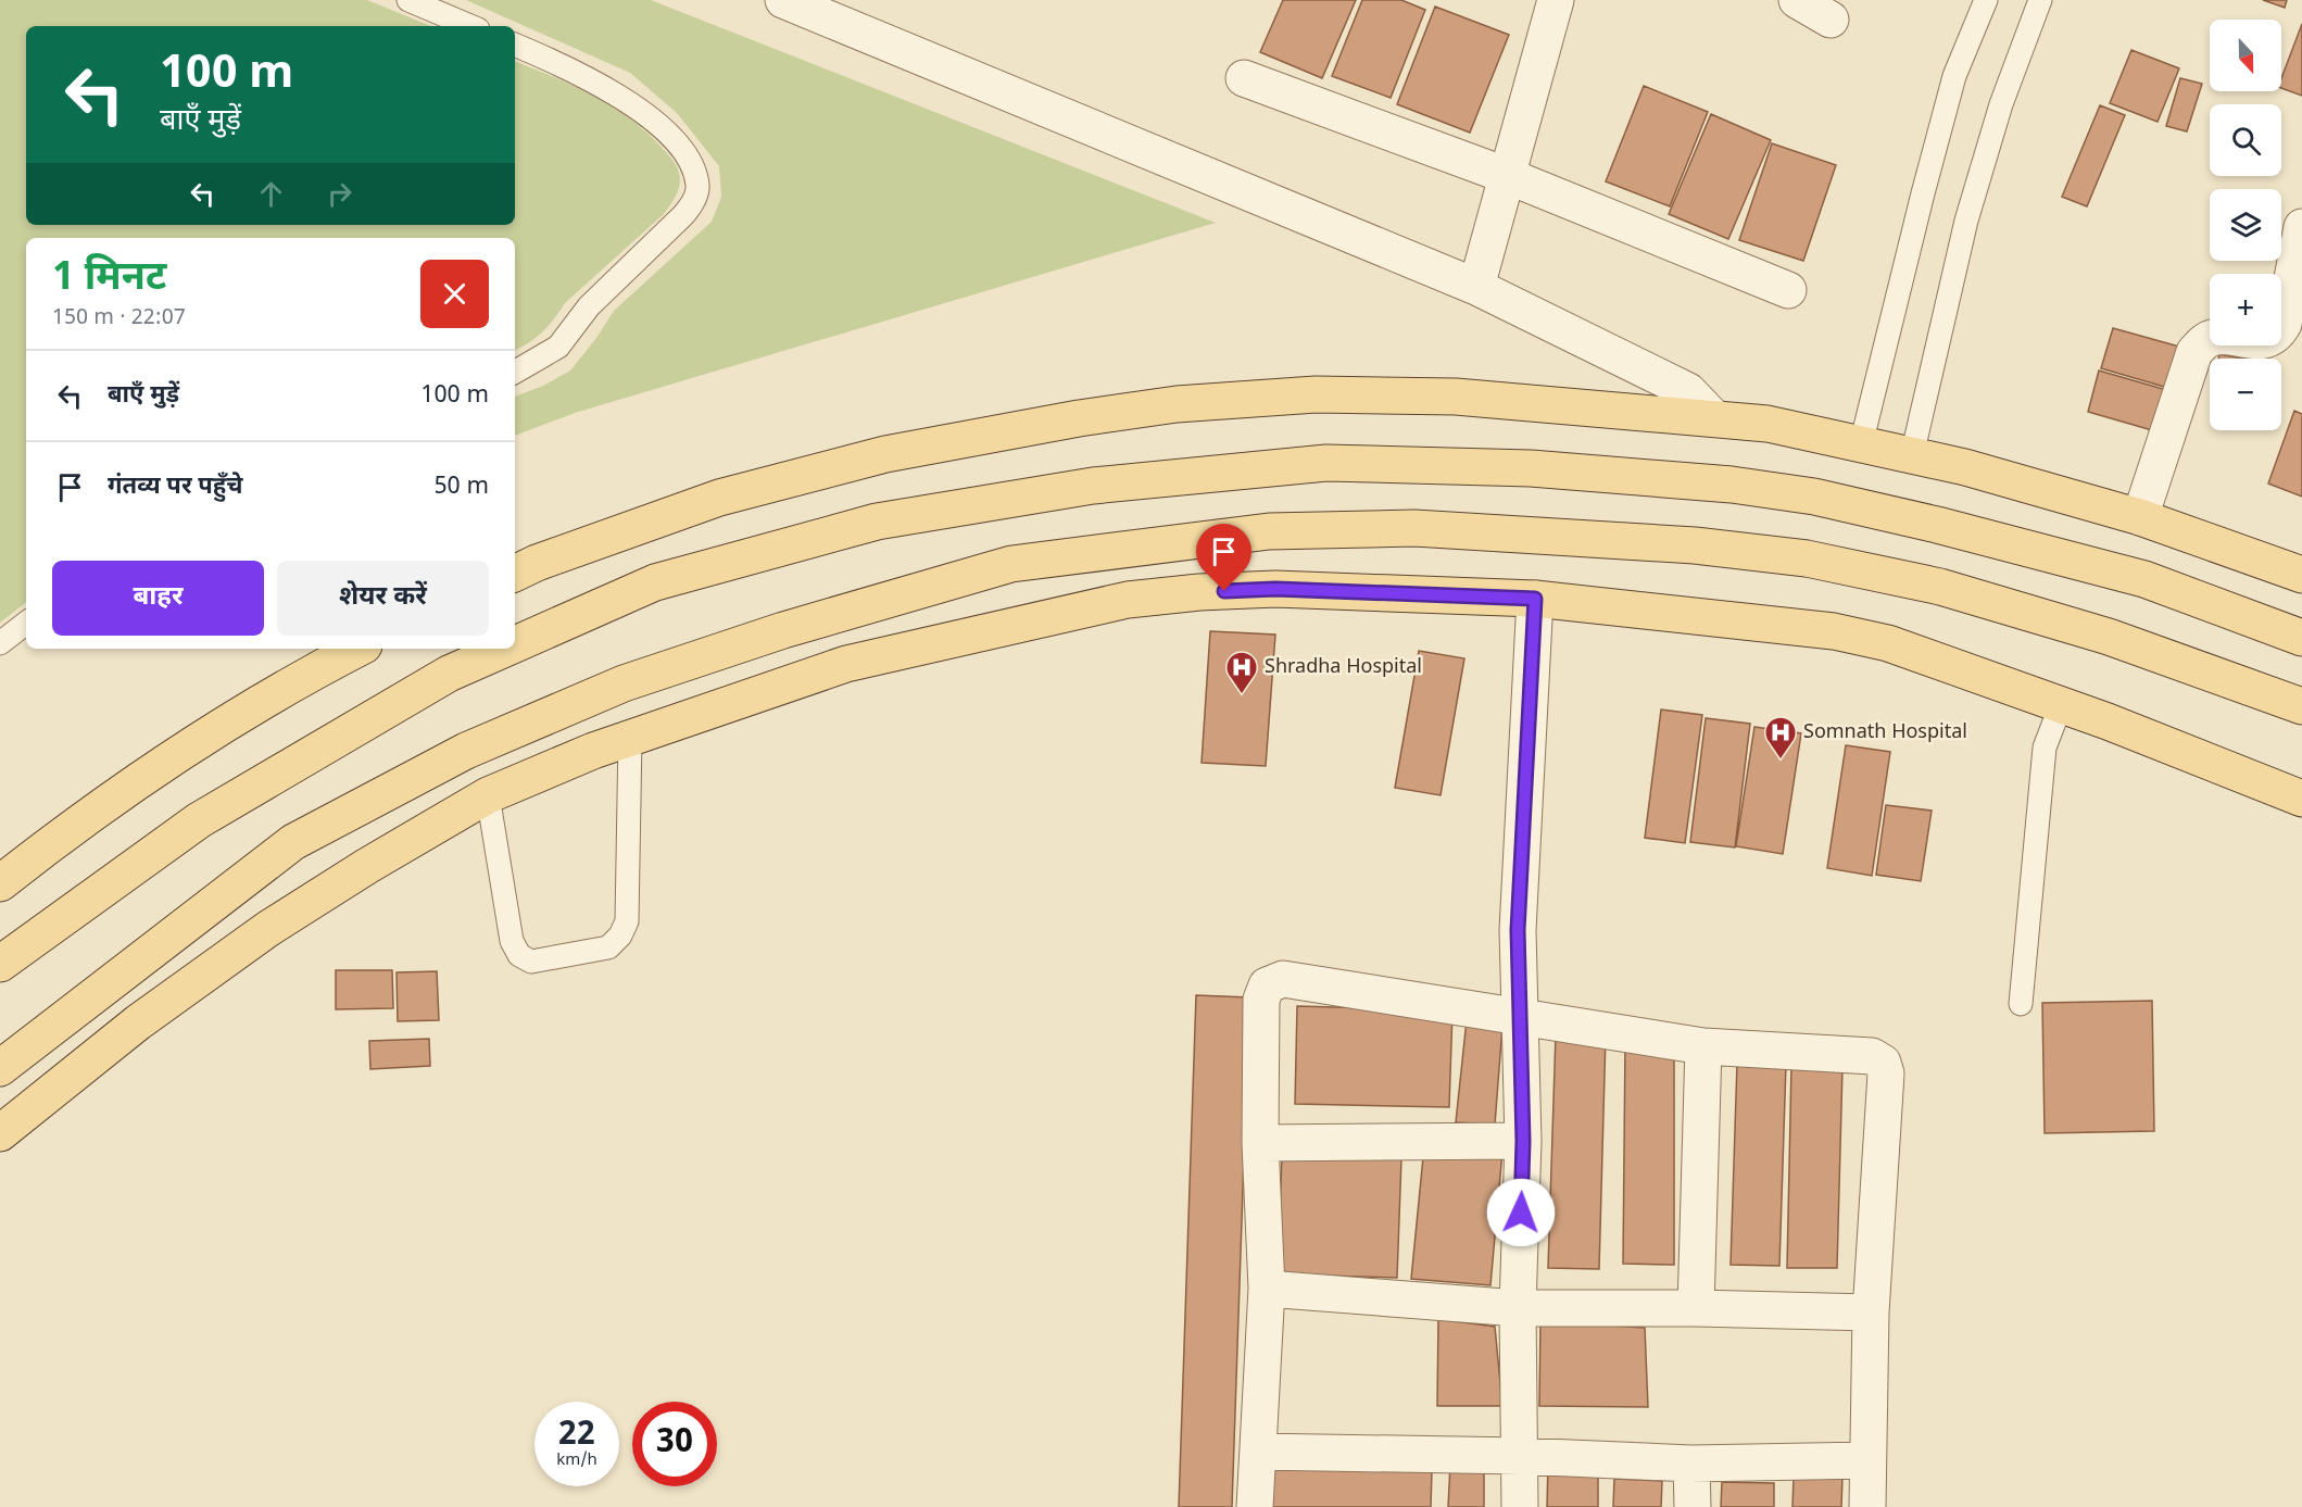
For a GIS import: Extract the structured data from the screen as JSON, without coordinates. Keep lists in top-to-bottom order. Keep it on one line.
{"places":{"hospital":["Shradha Hospital","Somnath Hospital"]},"north":"bottom","page":{"map_buttons":["+","−"],"turn":["100 m","बाएँ मुड़ें"],"heading":["1 मिनट","150 m · 22:07"],"list":[{"name":"बाएँ मुड़ें","value":"100 m"},{"name":"गंतव्य पर पहुँचे","value":"50 m"}],"buttons":["बाहर","शेयर करें"],"speed":"22 km/h","limit":"30"}}
